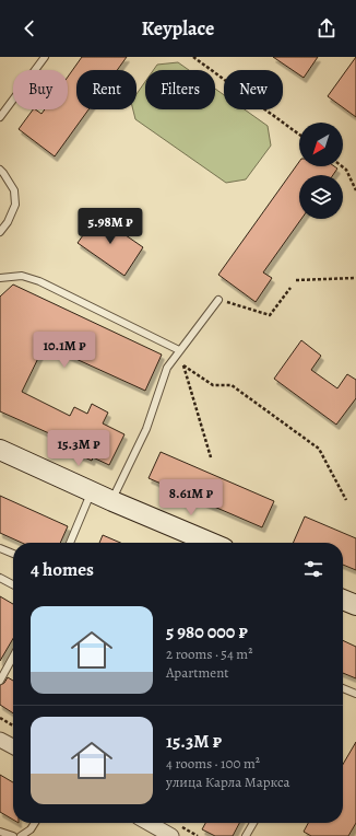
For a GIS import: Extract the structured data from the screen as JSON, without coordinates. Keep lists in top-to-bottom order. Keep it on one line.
{"north":"bottom left","page":{"header":"Keyplace","chip":["Buy","Rent","Filters","New"],"price":["5.98M ₽","10.1M ₽","15.3M ₽","8.61M ₽"],"heading":"4 homes","list":[{"name":"5 980 000 ₽","note":"2 rooms · 54 m² · Apartment"},{"name":"15.3M ₽","note":"4 rooms · 100 m² · улица Карла Маркса"}]}}
